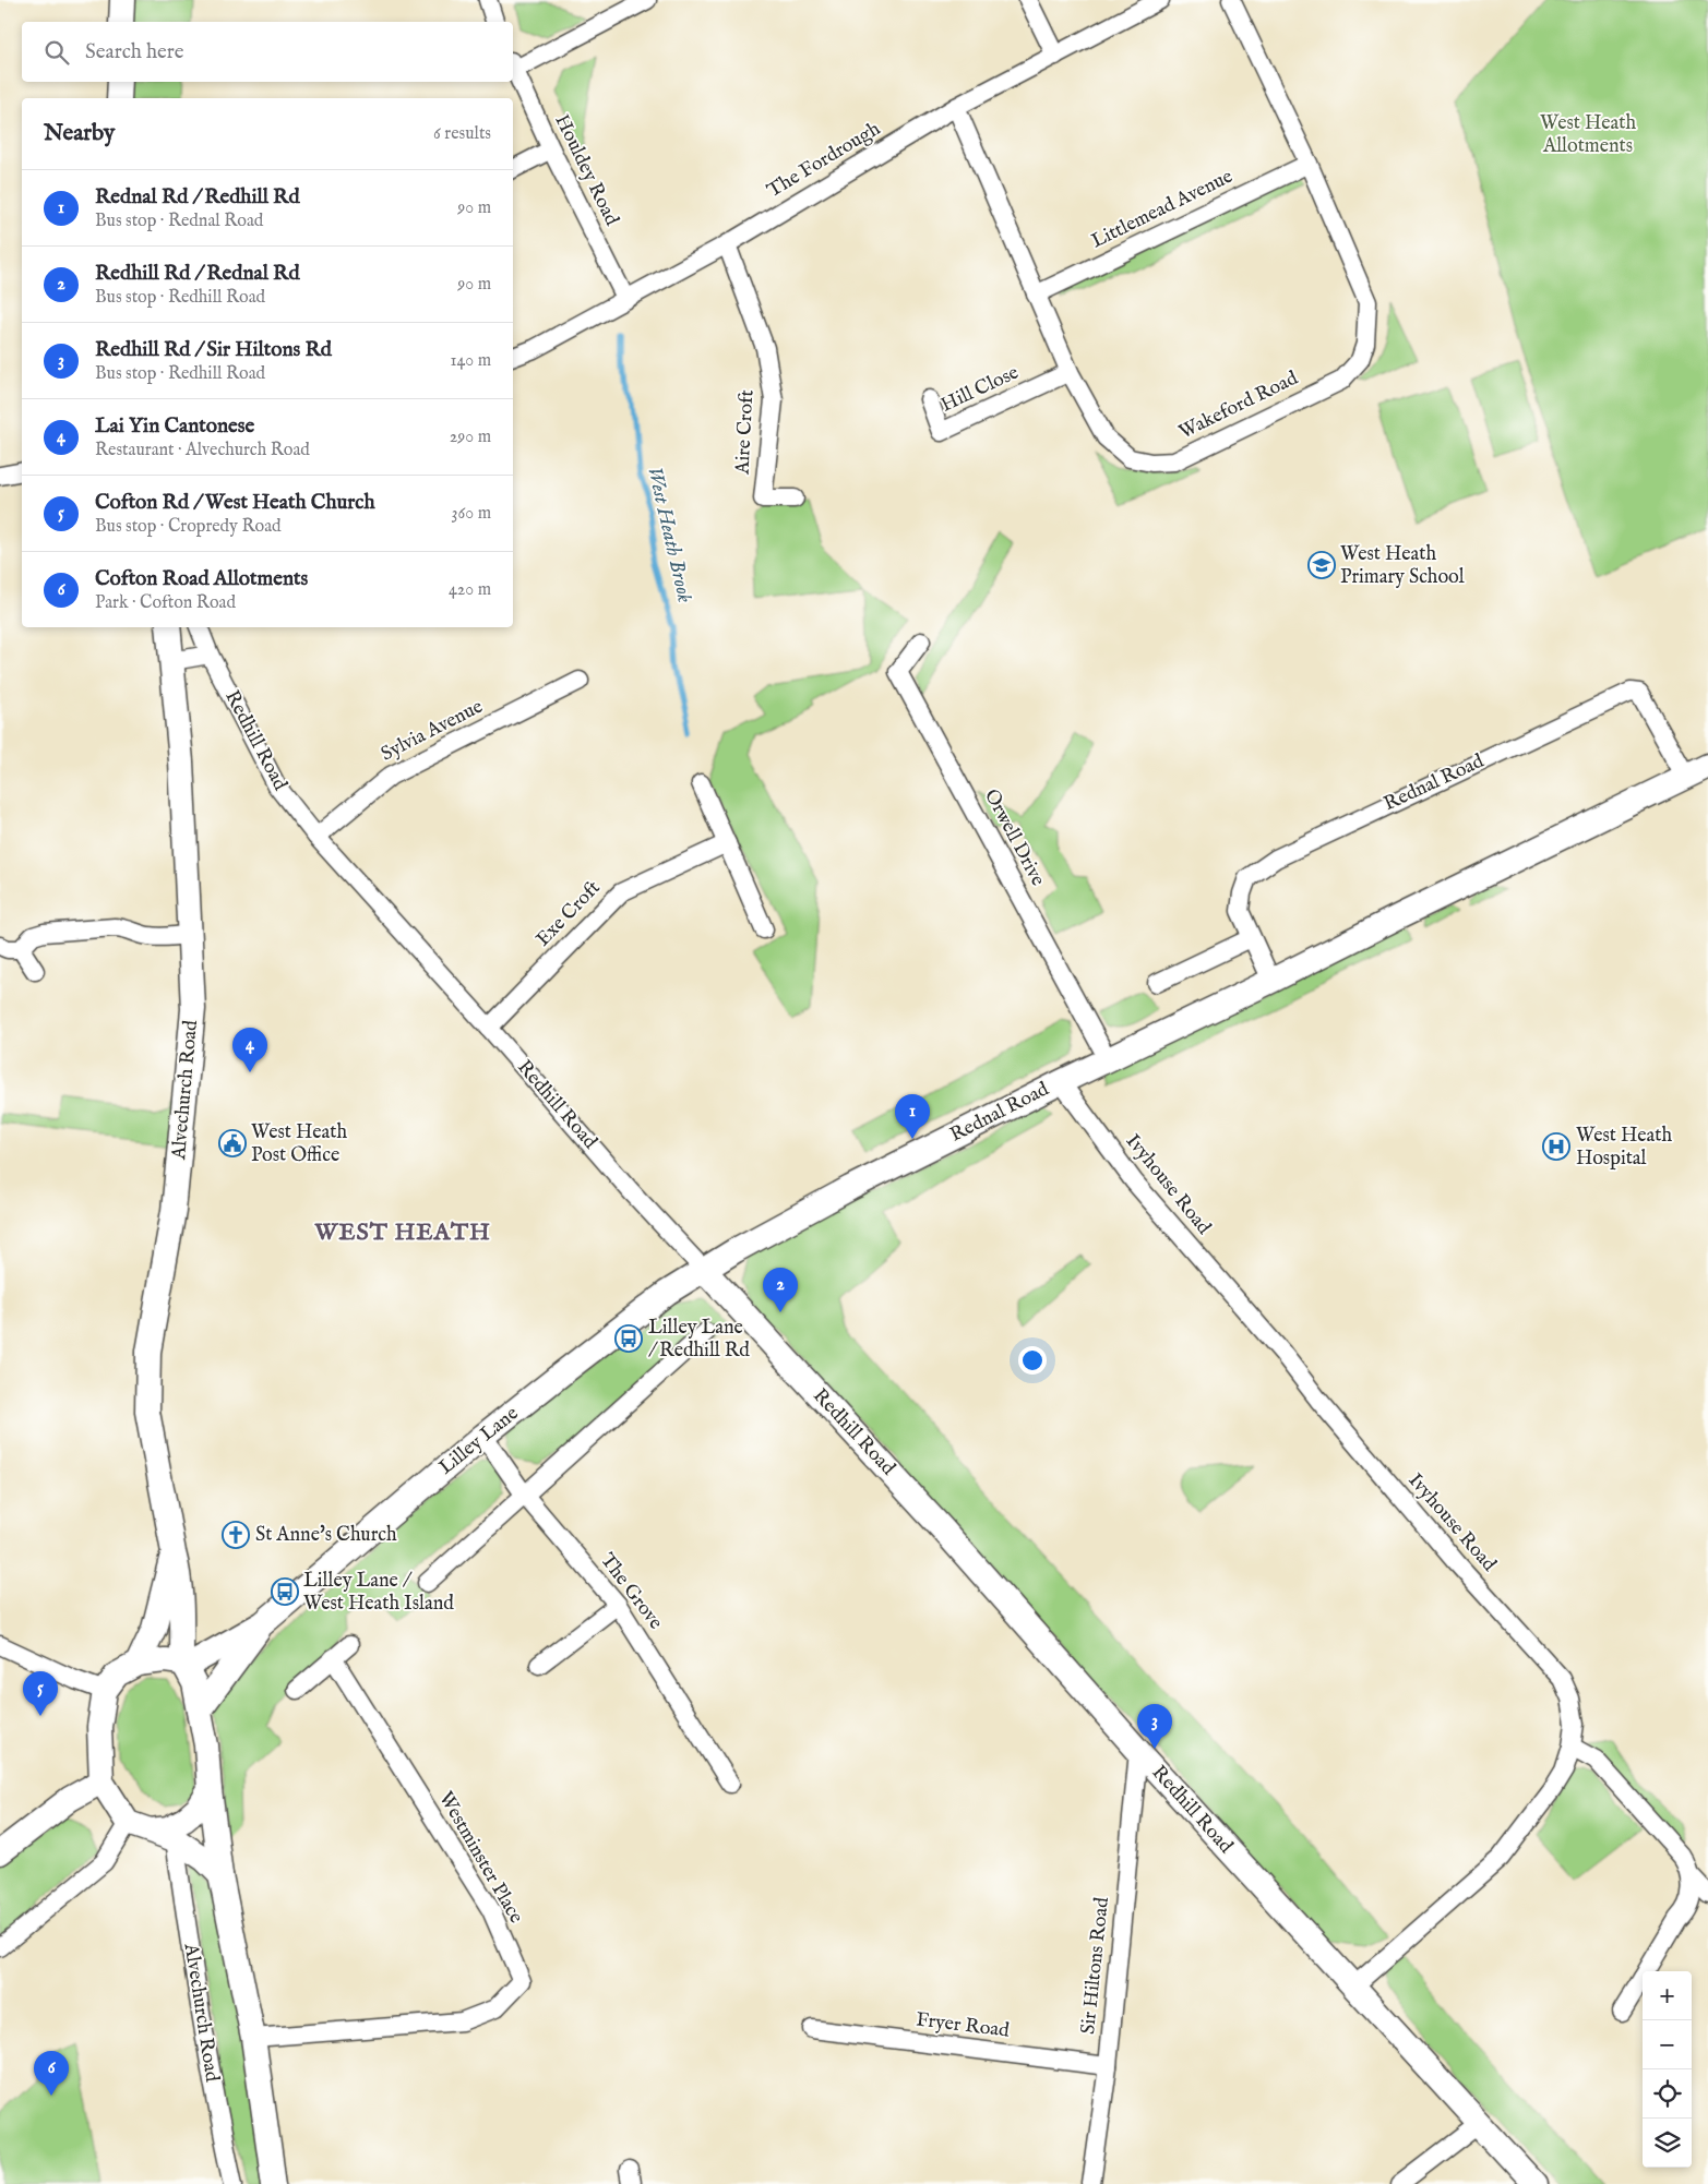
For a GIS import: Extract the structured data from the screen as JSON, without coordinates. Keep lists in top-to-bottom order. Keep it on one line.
{"streets":{"street":["The Fordrough","Houldey Road","Littlemead Avenue","Hill Close","Wakeford Road","Aire Croft","Sylvia Avenue","Redhill Road","Rednal Road","Orwell Drive","Exe Croft","Alvechurch Road","Ivyhouse Road","Lilley Lane","The Grove","Westminster Place","Sir Hiltons Road","Fryer Road"]},"crossings":[["The Fordrough","Houldey Road"],["The Fordrough","Wakeford Road"],["The Fordrough","Aire Croft"],["Littlemead Avenue","Wakeford Road"],["Hill Close","Wakeford Road"],["Sylvia Avenue","Redhill Road"],["Redhill Road","Rednal Road"],["Redhill Road","Exe Croft"],["Redhill Road","Ivyhouse Road"],["Redhill Road","Lilley Lane"],["Redhill Road","Sir Hiltons Road"],["Rednal Road","Orwell Drive"],["Rednal Road","Ivyhouse Road"],["Rednal Road","Lilley Lane"],["Alvechurch Road","Lilley Lane"],["Lilley Lane","The Grove"],["Sir Hiltons Road","Fryer Road"]],"districts":["WEST HEATH"],"water":["West Heath Brook"],"parks":["West Heath Allotments"],"places":{"school or university":["West Heath Primary School"],"public building":["West Heath Post Office"],"hospital":["West Heath Hospital"],"bus stop":["Lilley Lane / Redhill Rd","Lilley Lane / West Heath Island"],"church":["St Anne's Church"]},"page":{"search":"Search here","heading":["Nearby","6 results"],"list":[{"mark":"1","name":"Rednal Rd / Redhill Rd","note":"Bus stop · Rednal Road","value":"90 m"},{"mark":"2","name":"Redhill Rd / Rednal Rd","note":"Bus stop · Redhill Road","value":"90 m"},{"mark":"3","name":"Redhill Rd / Sir Hiltons Rd","note":"Bus stop · Redhill Road","value":"140 m"},{"mark":"4","name":"Lai Yin Cantonese","note":"Restaurant · Alvechurch Road","value":"290 m"},{"mark":"5","name":"Cofton Rd / West Heath Church","note":"Bus stop · Cropredy Road","value":"360 m"},{"mark":"6","name":"Cofton Road Allotments","note":"Park · Cofton Road","value":"420 m"}],"pins":["4","1","2","5","3","6"],"map_buttons":["+","−"]}}
